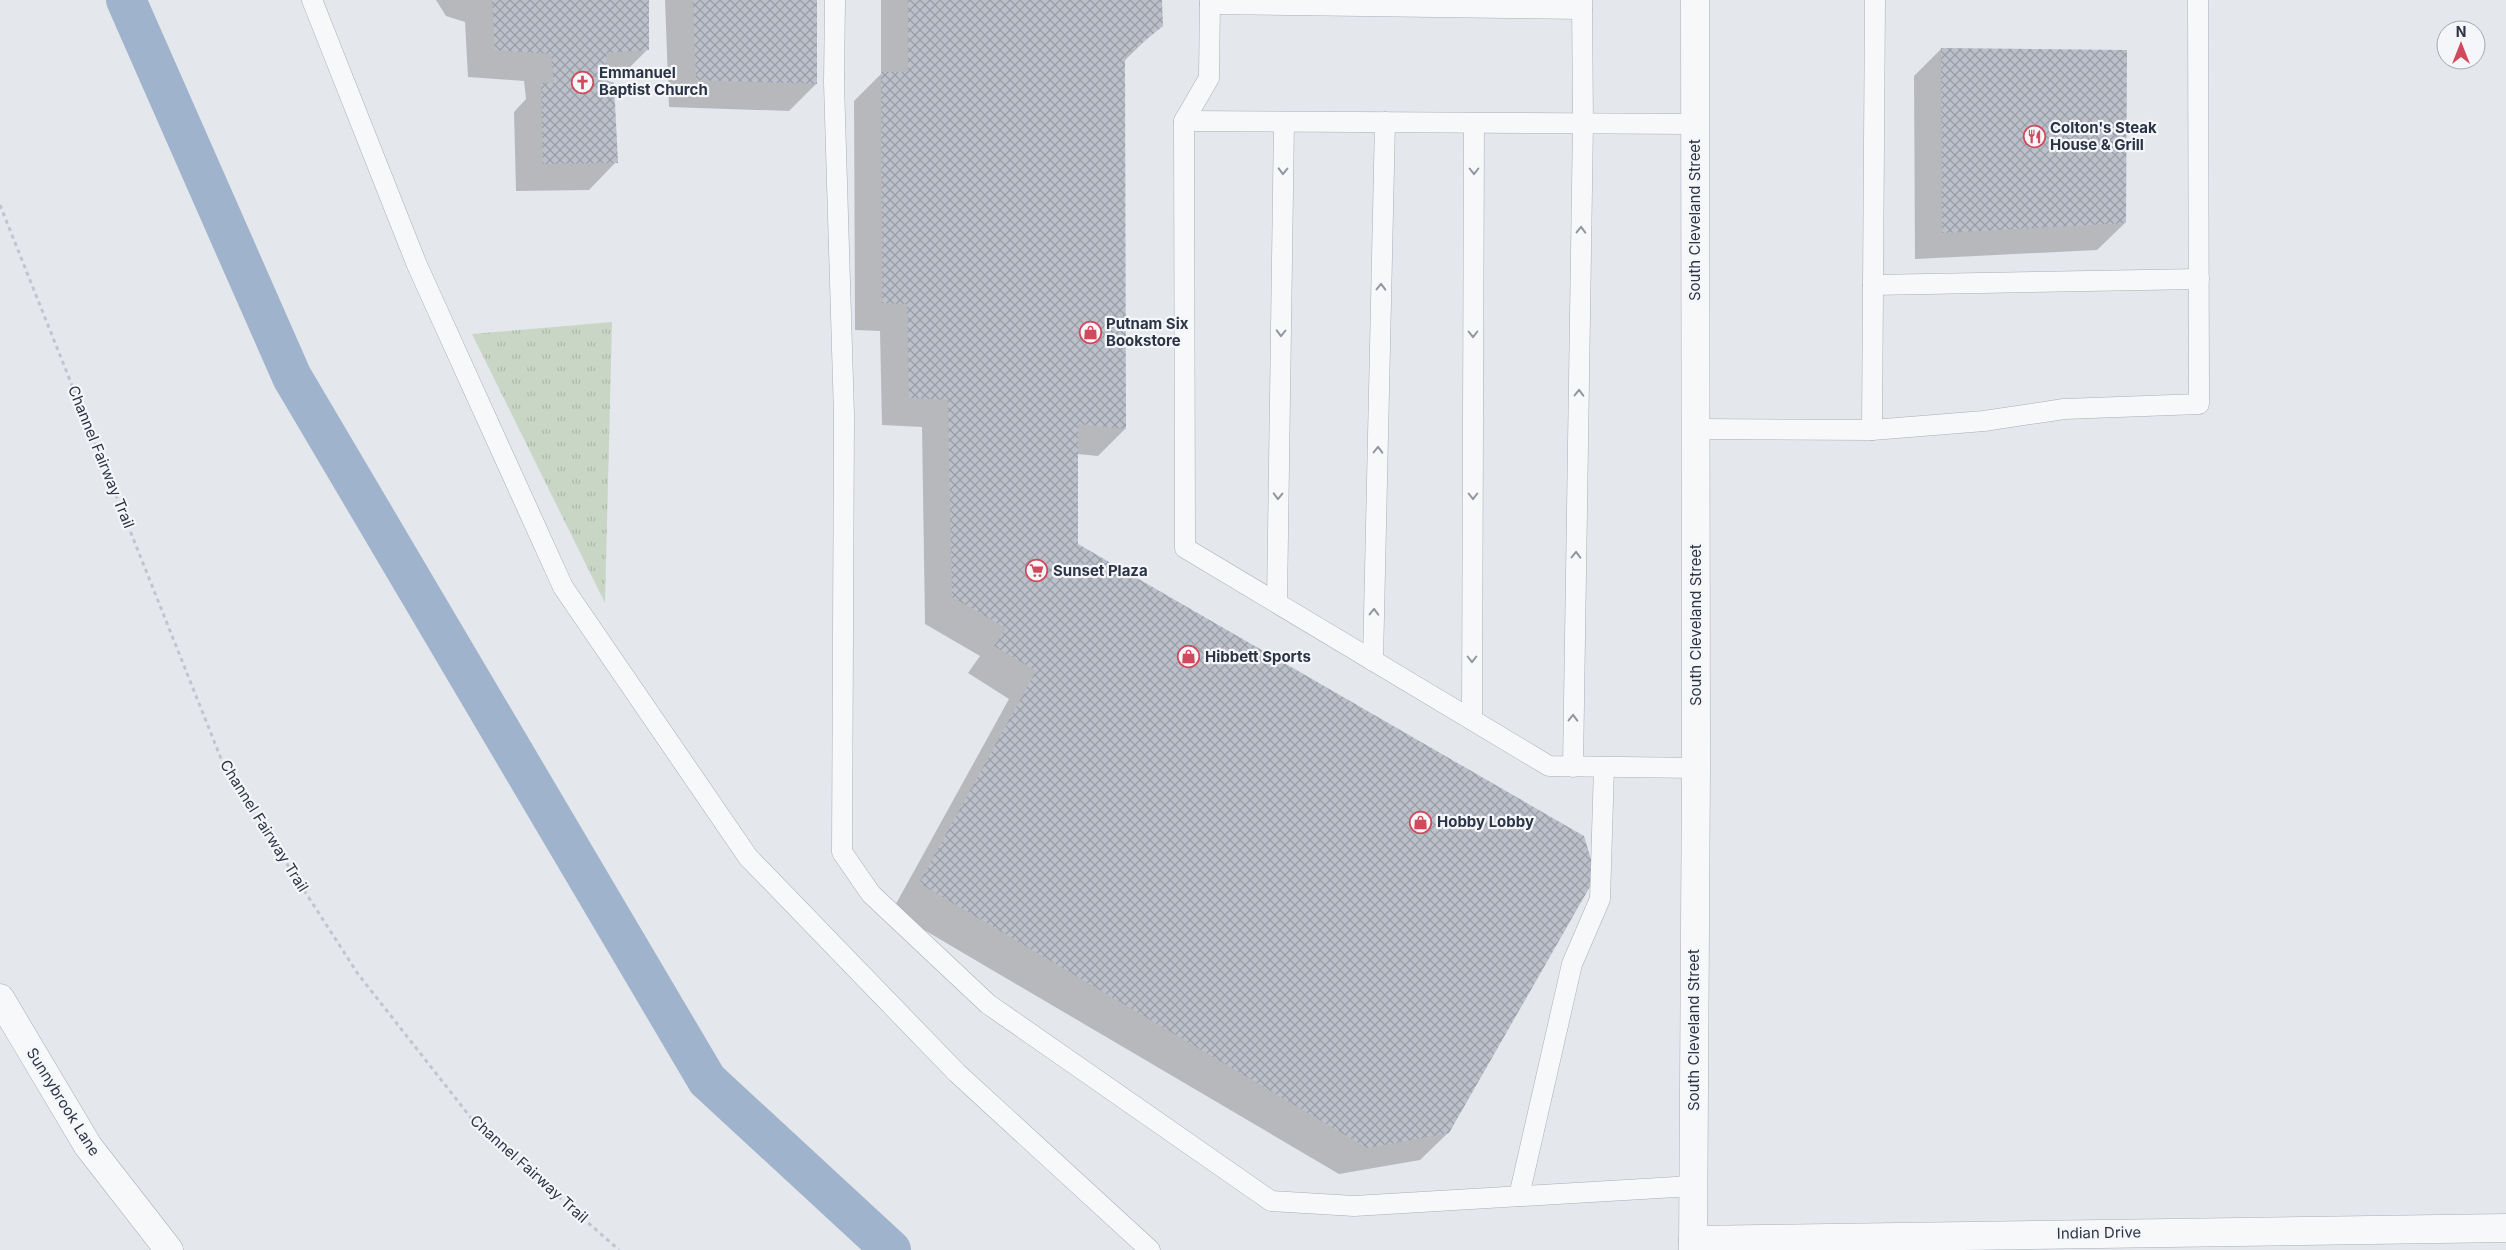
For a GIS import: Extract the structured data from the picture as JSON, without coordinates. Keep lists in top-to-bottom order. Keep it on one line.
{"streets":{"street":["South Cleveland Street","Sunnybrook Lane","Indian Drive"],"path":["Channel Fairway Trail"]},"crossings":[["South Cleveland Street","Indian Drive"]],"places":{"church":["Emmanuel Baptist Church"],"restaurant":["Colton's Steak House & Grill"],"shop":["Putnam Six Bookstore","Hibbett Sports","Hobby Lobby"],"supermarket":["Sunset Plaza"]},"north":"top"}
